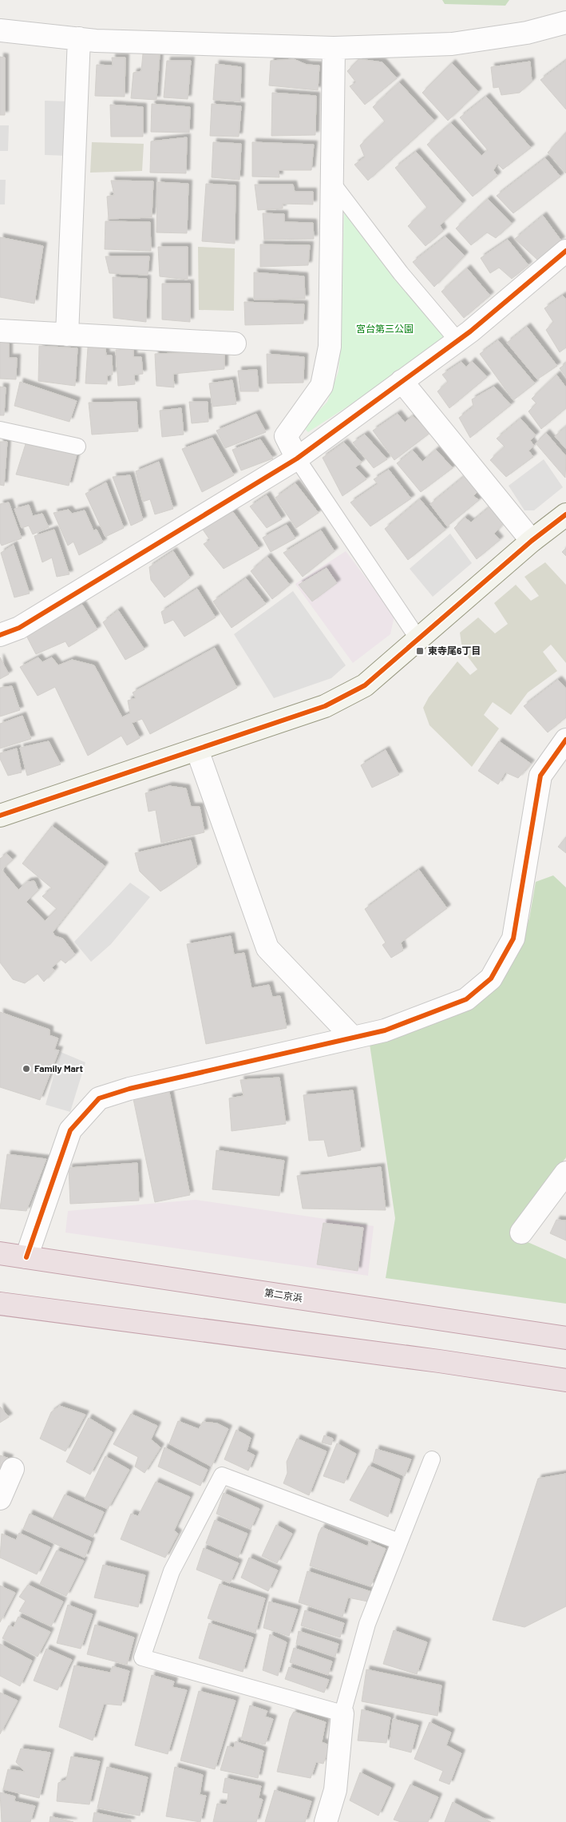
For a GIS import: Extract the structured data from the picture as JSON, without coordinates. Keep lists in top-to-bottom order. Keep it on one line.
{"streets":{"highway":["第二京浜"]},"parks":["宮台第三公園"],"places":{"transit":["東寺尾6丁目"],"other":["Family Mart"]}}
